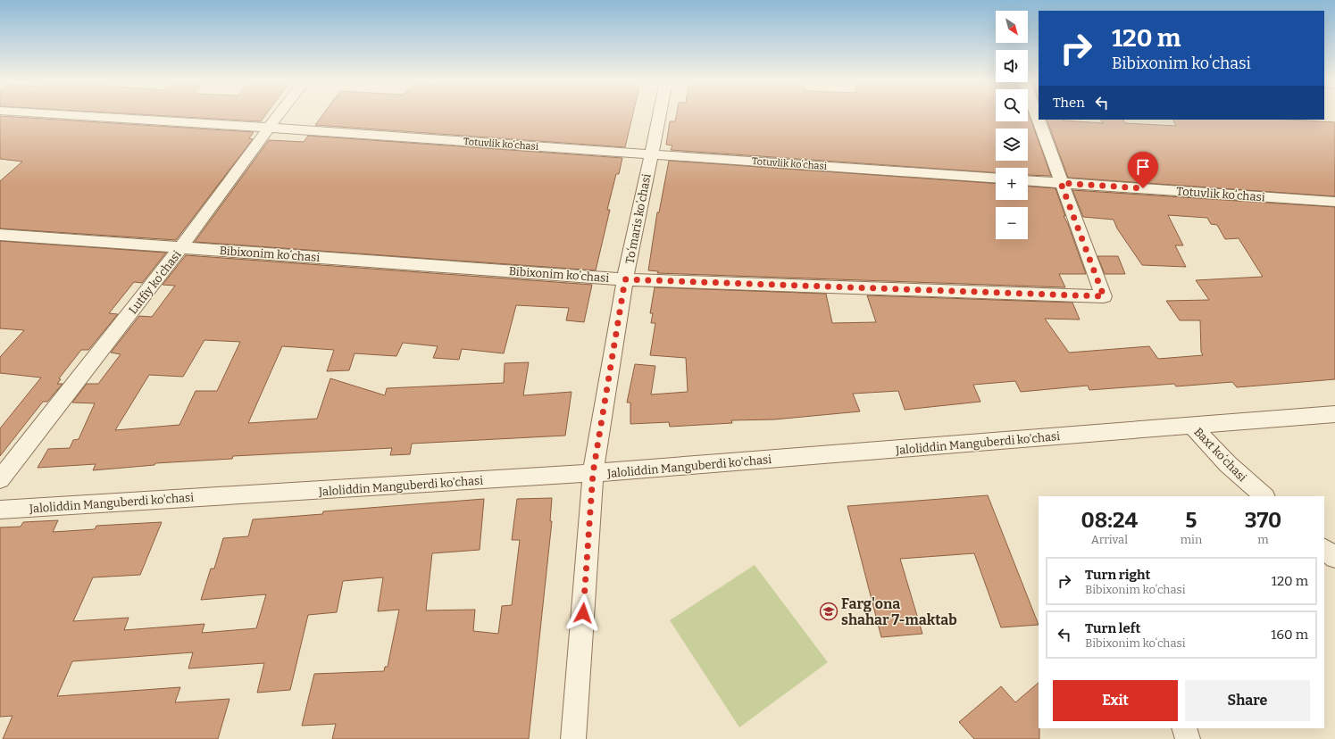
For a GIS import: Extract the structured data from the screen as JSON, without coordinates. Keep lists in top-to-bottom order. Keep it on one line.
{"streets":{"street":["Totuvlik koʻchasi","Toʻmaris koʻchasi","Bibixonim koʻchasi","Lutfiy koʻchasi","Jaloliddin Manguberdi ko'chasi","Baxt koʻchasi"]},"crossings":[["Totuvlik koʻchasi","Toʻmaris koʻchasi"],["Totuvlik koʻchasi","Bibixonim koʻchasi"],["Totuvlik koʻchasi","Lutfiy koʻchasi"],["Toʻmaris koʻchasi","Bibixonim koʻchasi"],["Toʻmaris koʻchasi","Jaloliddin Manguberdi ko'chasi"],["Bibixonim koʻchasi","Lutfiy koʻchasi"],["Jaloliddin Manguberdi ko'chasi","Baxt koʻchasi"]],"places":{"school or university":["Farg'ona shahar 7-maktab"]},"north":"bottom right","page":{"map_buttons":["+","−"],"turn":["120 m","Bibixonim koʻchasi"],"then":"Then","eta":["08:24","Arrival","5","min","370","m"],"list":[{"name":"Turn right","note":"Bibixonim koʻchasi","value":"120 m"},{"name":"Turn left","note":"Bibixonim koʻchasi","value":"160 m"}],"buttons":["Exit","Share"]}}
